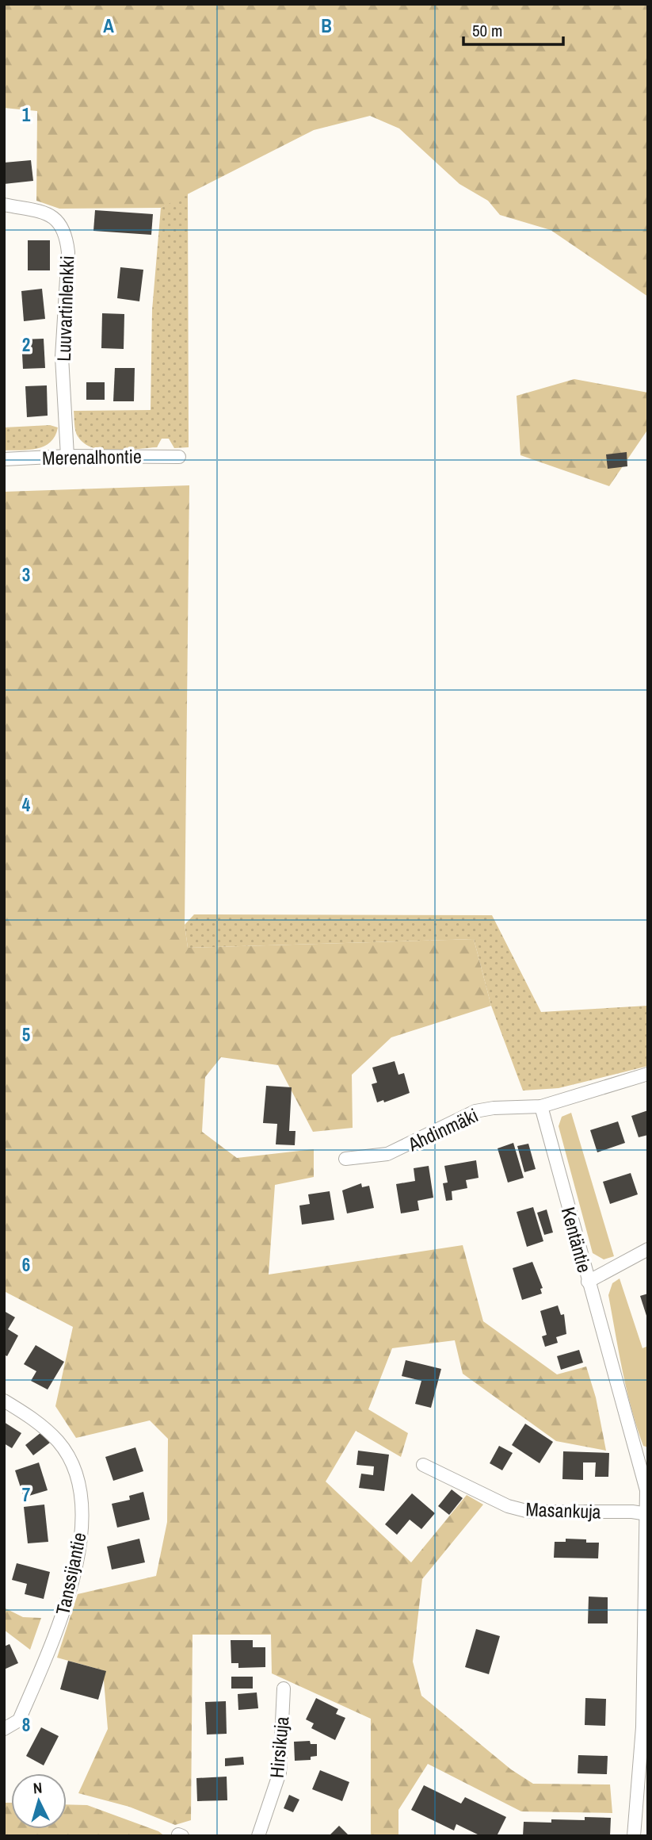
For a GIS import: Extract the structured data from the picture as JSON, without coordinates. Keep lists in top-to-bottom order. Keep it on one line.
{"streets":{"street":["Luuvartinlenkki","Merenalhontie","Ahdinmäki","Kentäntie","Masankuja","Tanssijantie","Hirsikuja"]},"crossings":[["Luuvartinlenkki","Merenalhontie"],["Ahdinmäki","Kentäntie"]],"scale_bar":"50 m","north":"top","grid":{"columns":["A","B"],"rows":["1","2","3","4","5","6","7","8"]}}
